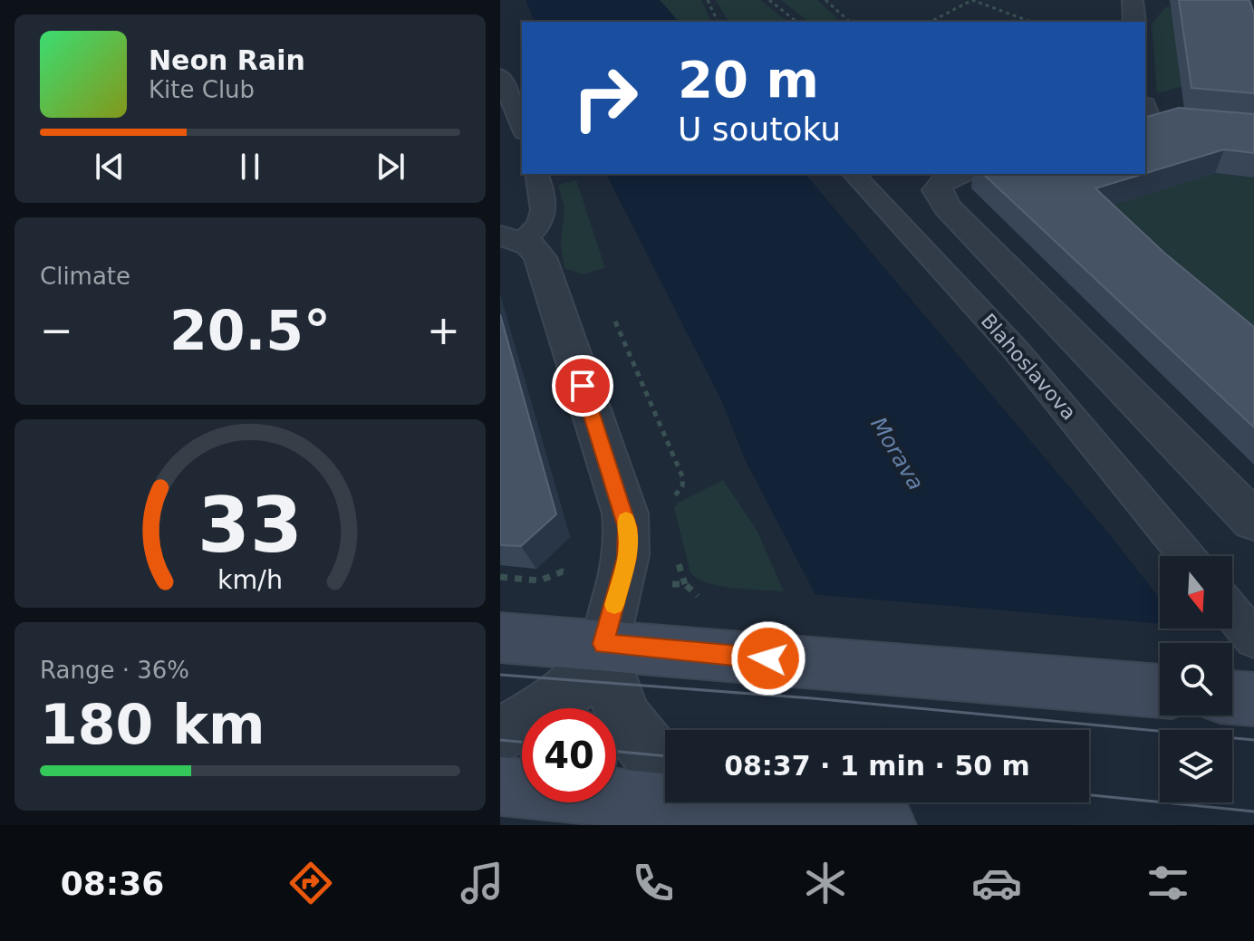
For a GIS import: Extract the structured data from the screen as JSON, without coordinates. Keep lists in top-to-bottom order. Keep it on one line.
{"streets":{"lane":["Blahoslavova"]},"water":["Morava"],"north":"bottom","page":{"turn":["20 m","U soutoku"],"song":["Neon Rain","Kite Club"],"tile":["Climate",["Range · 36%","180 km"]],"heat":["−","20.5°","+"],"limit":"40","trip":"08:37 · 1 min · 50 m","tabs":"08:36","gauge":["33","km/h"]}}
